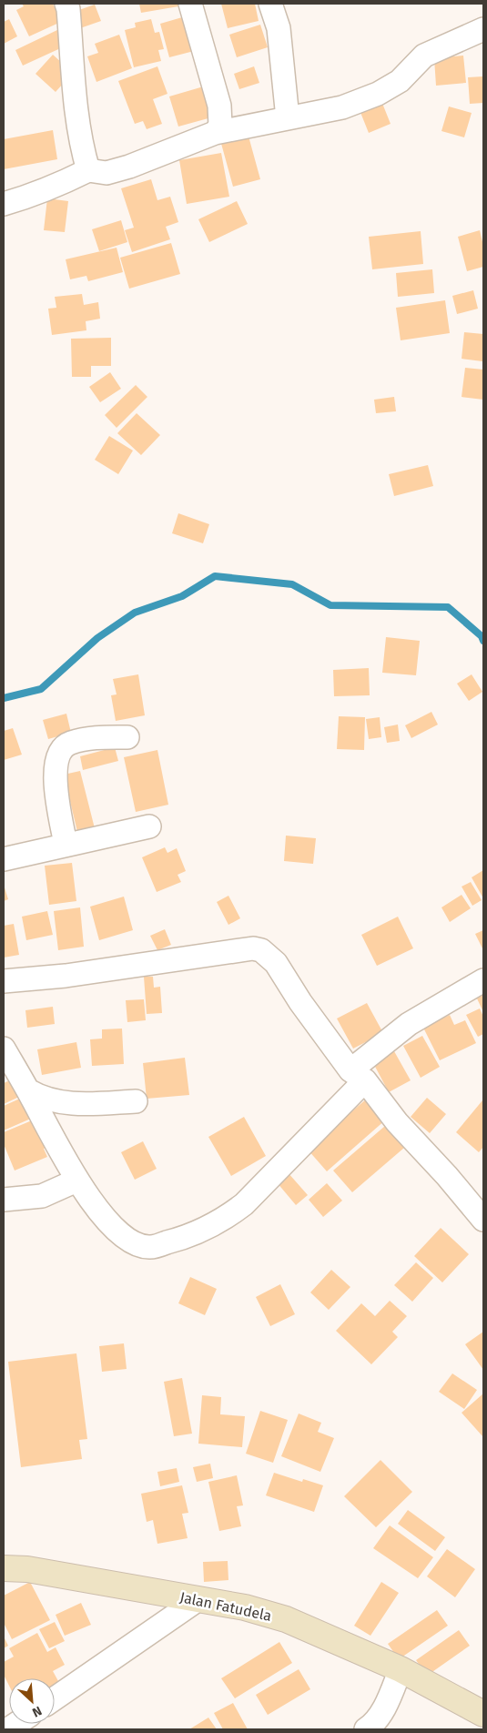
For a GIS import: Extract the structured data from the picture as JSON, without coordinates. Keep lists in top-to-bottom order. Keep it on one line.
{"streets":{"street":["Jalan Fatudela"]},"north":"bottom right"}
